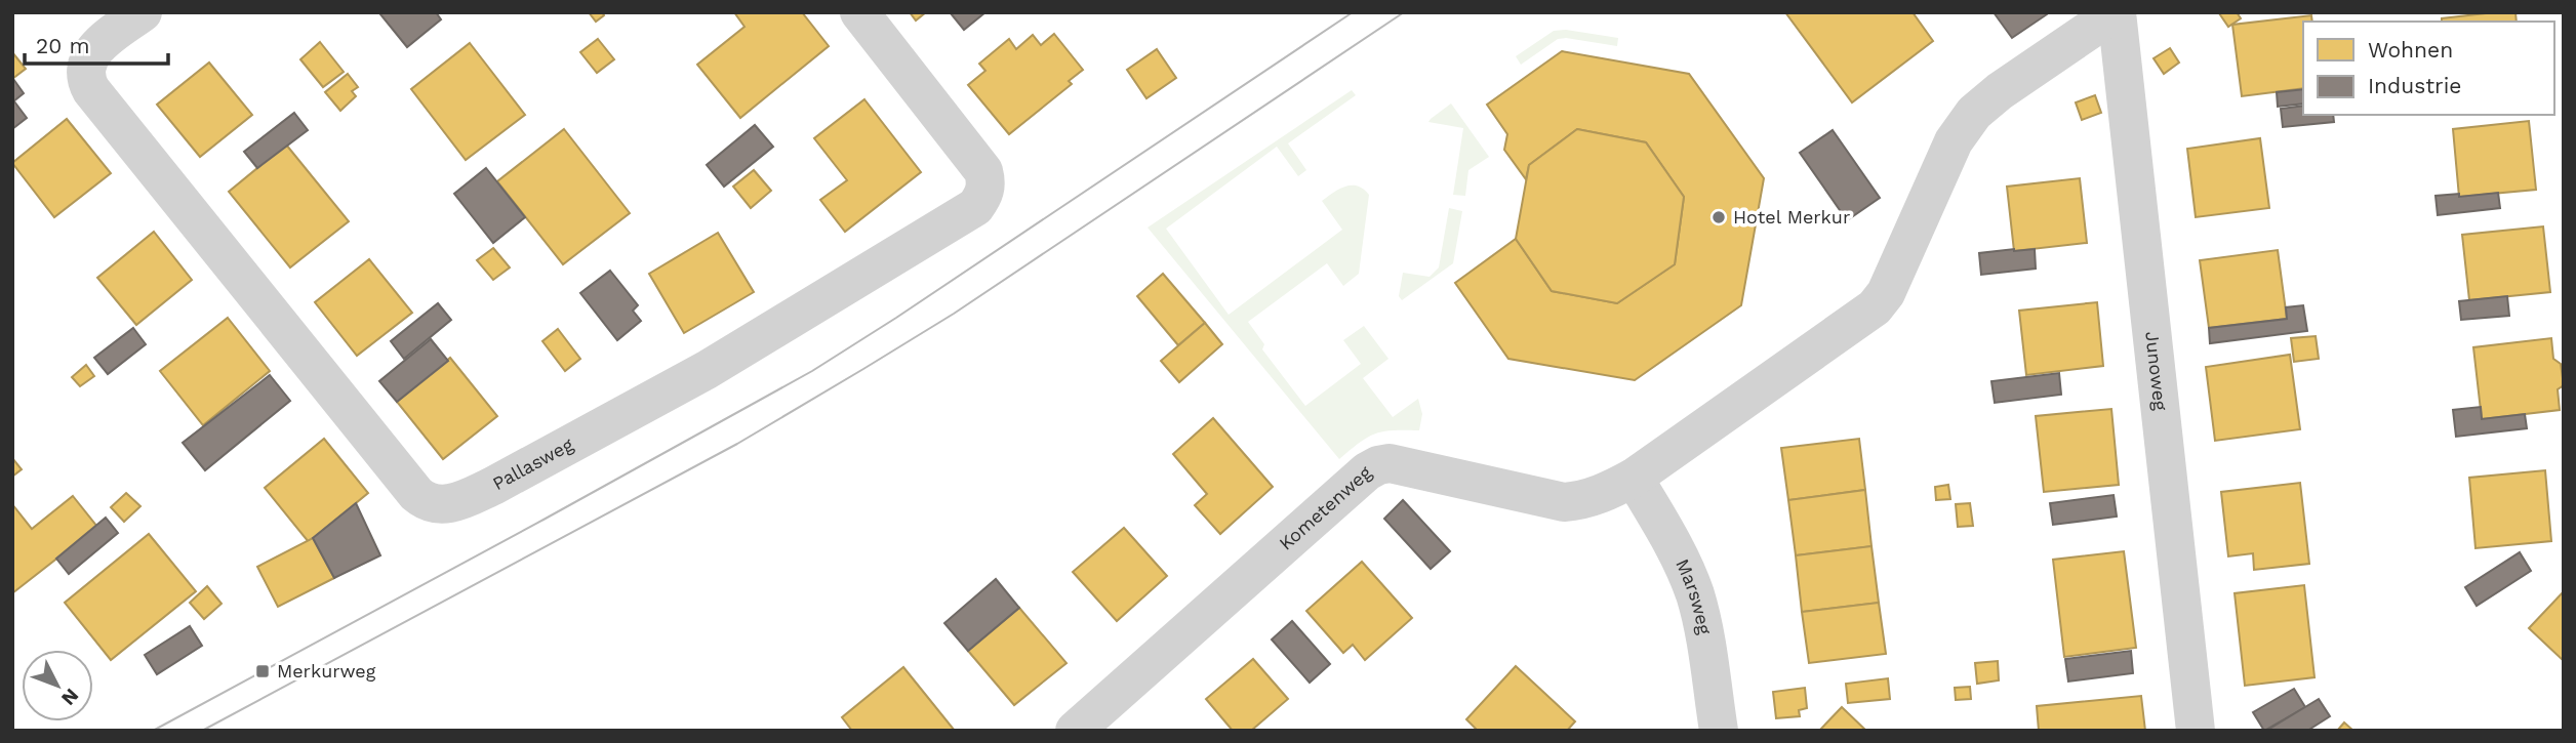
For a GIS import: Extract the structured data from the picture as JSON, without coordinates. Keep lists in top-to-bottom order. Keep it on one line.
{"streets":{"street":["Junoweg","Pallasweg","Kometenweg","Marsweg"]},"crossings":[["Junoweg","Kometenweg"],["Junoweg","Marsweg"],["Kometenweg","Marsweg"]],"places":{"other":["Hotel Merkur"],"transit":["Merkurweg"]},"legend":["Wohnen","Industrie"],"scale_bar":"20 m","north":"bottom right"}
